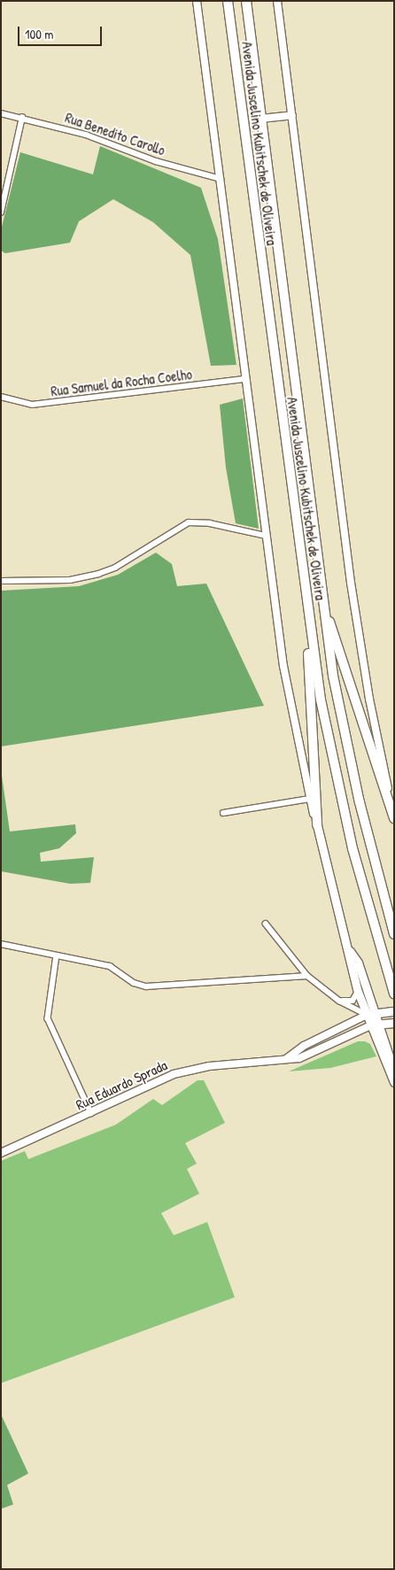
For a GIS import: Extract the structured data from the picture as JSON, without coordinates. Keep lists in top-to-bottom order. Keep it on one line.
{"streets":{"highway":["Avenida Juscelino Kubitschek de Oliveira"],"main road":["Rua Eduardo Sprada"],"street":["Rua Benedito Carollo","Rua Samuel da Rocha Coelho"]},"scale_bar":"100 m"}
